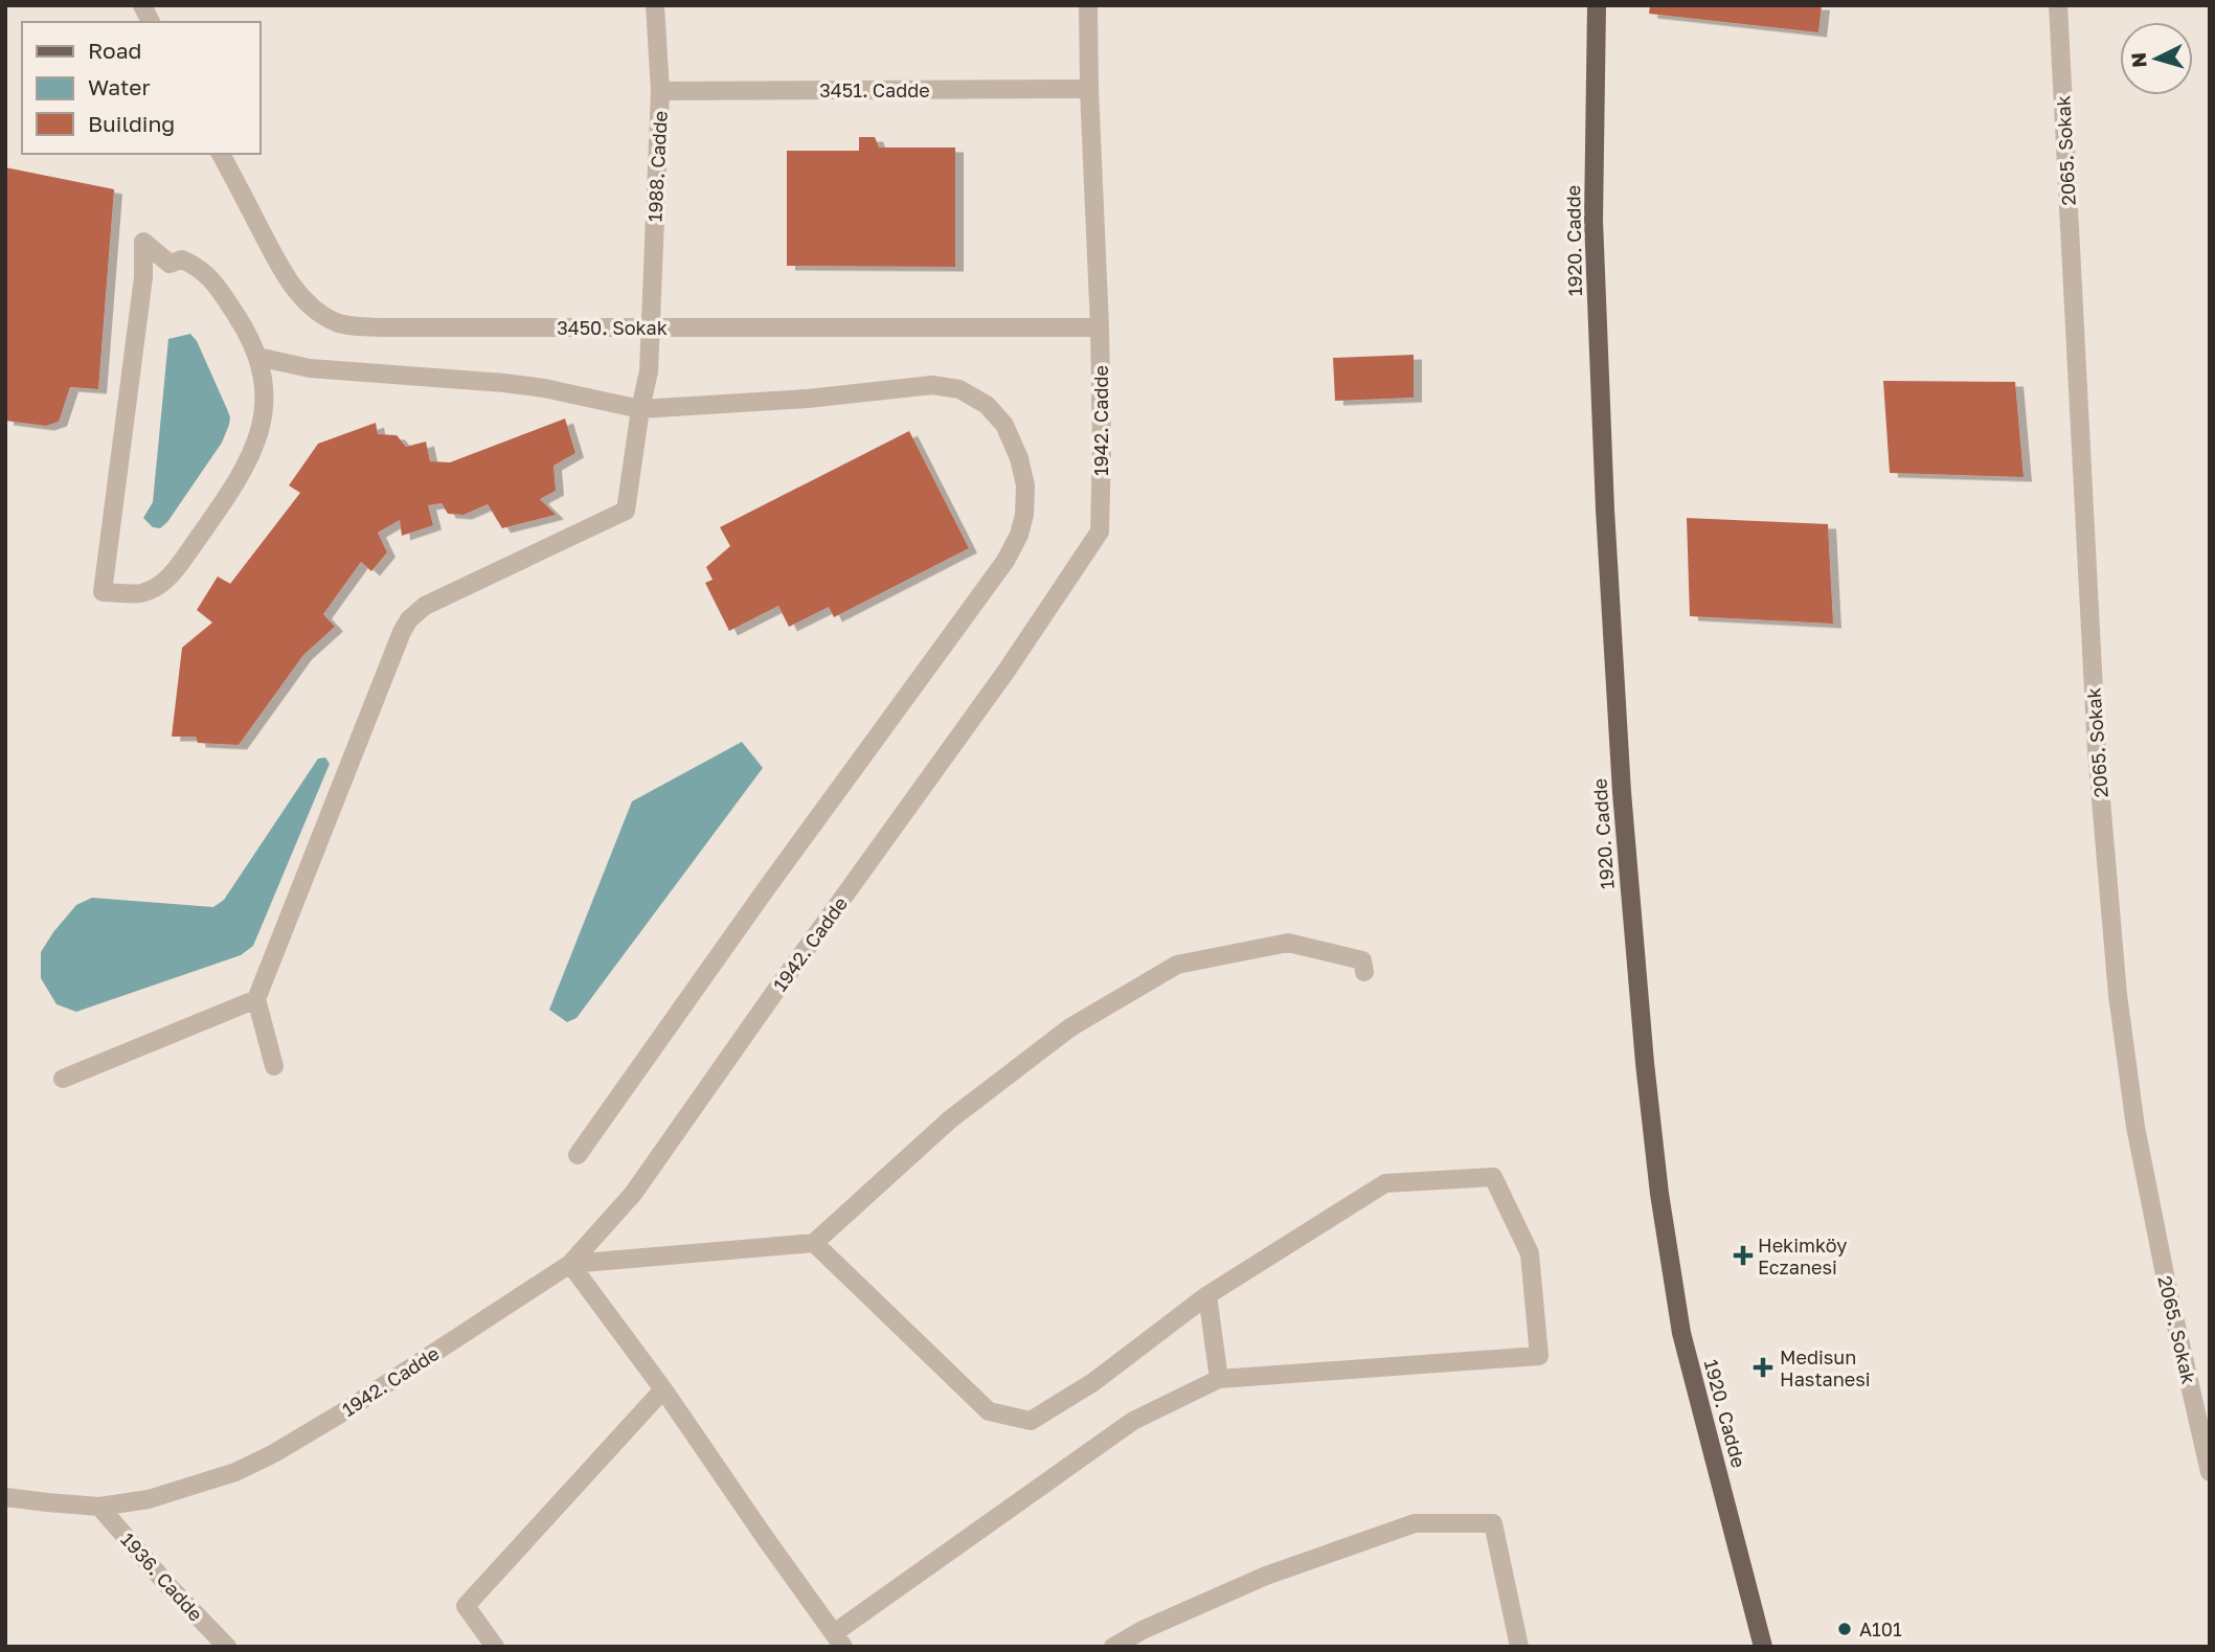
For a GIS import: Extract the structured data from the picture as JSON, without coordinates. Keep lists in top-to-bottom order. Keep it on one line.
{"streets":{"main road":["1920. Cadde"],"street":["3451. Cadde","2065. Sokak","1988. Cadde","3450. Sokak","1942. Cadde","1936. Cadde"]},"crossings":[["3451. Cadde","1988. Cadde"],["3451. Cadde","1942. Cadde"],["1988. Cadde","3450. Sokak"],["3450. Sokak","1942. Cadde"],["1942. Cadde","1936. Cadde"]],"places":{"health":["Hekimköy Eczanesi","Medisun Hastanesi"],"other":["A101"]},"legend":["Road","Water","Building"],"north":"left"}
